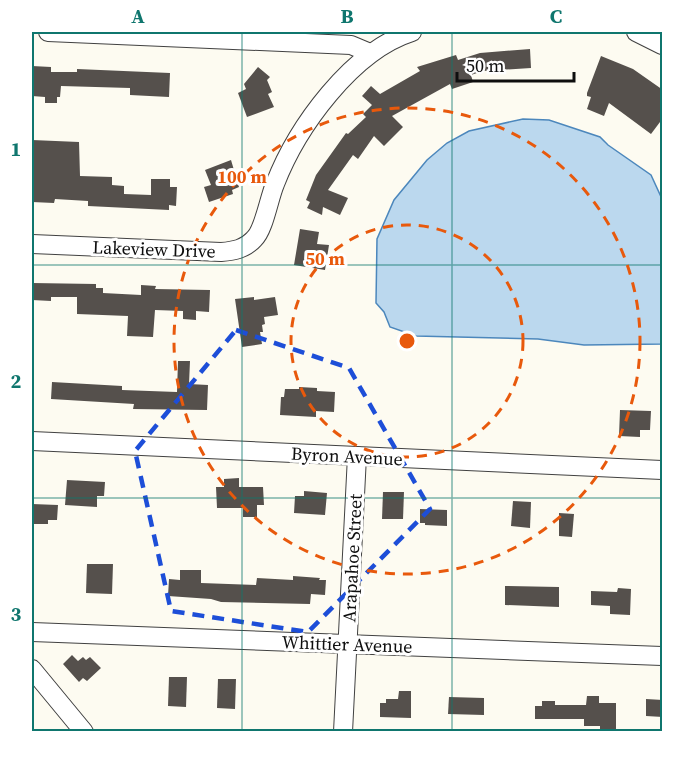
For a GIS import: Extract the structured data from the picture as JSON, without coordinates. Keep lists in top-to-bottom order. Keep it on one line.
{"streets":{"street":["Lakeview Drive","Byron Avenue","Arapahoe Street","Whittier Avenue"]},"crossings":[["Byron Avenue","Arapahoe Street"],["Arapahoe Street","Whittier Avenue"]],"scale_bar":"50 m","grid":{"columns":["A","B","C"],"rows":["1","2","3"]},"rings":["100 m","50 m"]}
